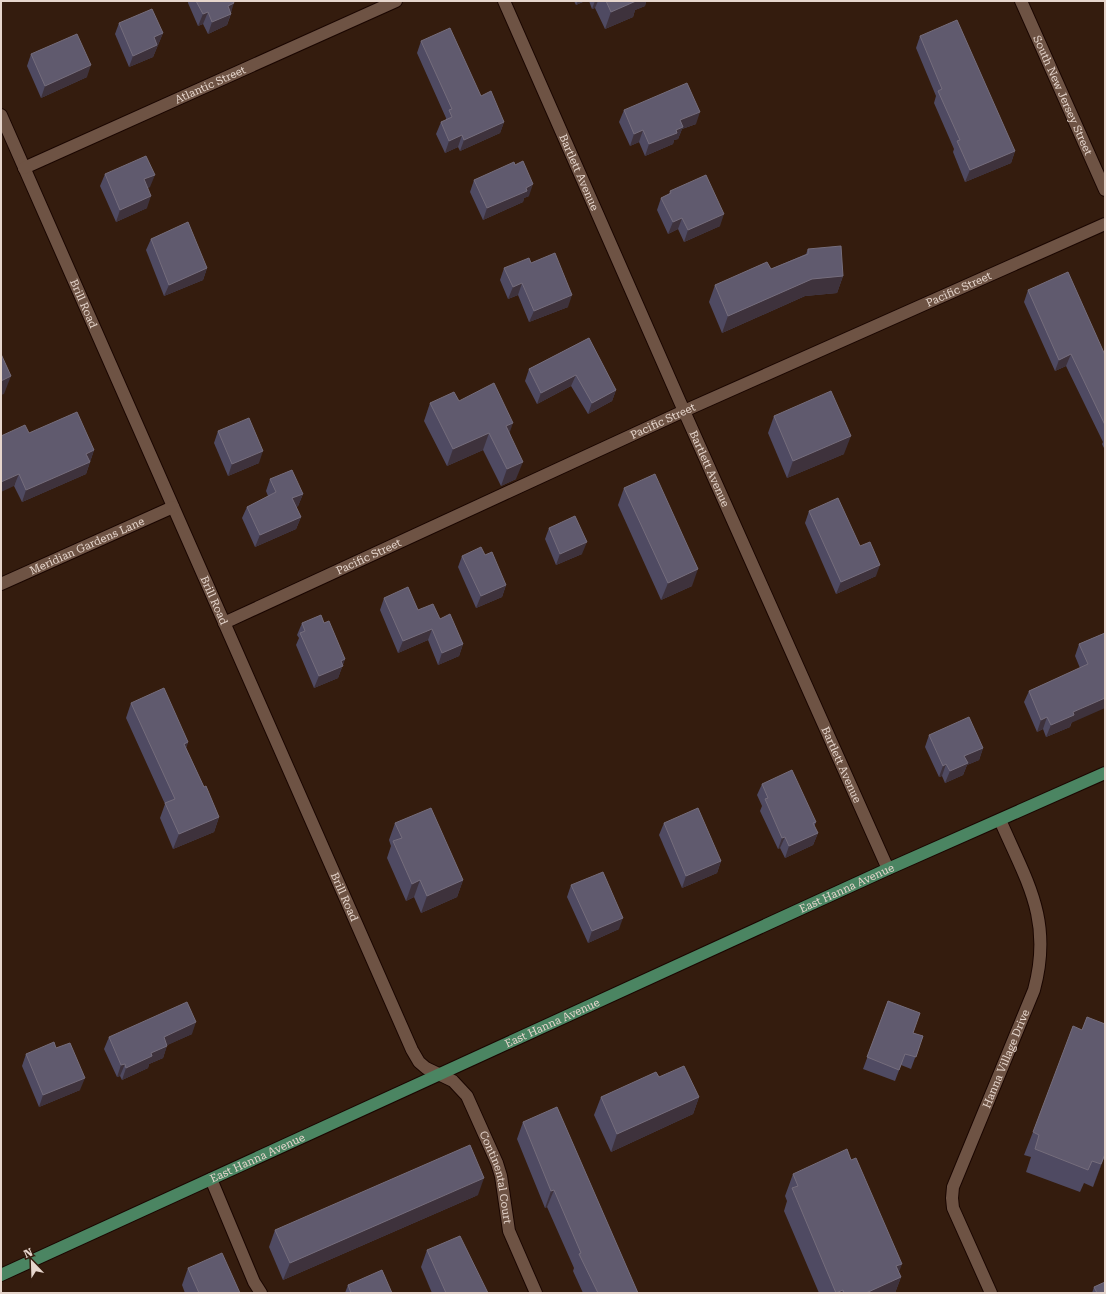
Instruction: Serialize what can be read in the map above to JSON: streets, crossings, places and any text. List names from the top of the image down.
{
  "streets": {
    "main road": ["East Hanna Avenue"],
    "street": [
      "Atlantic Street",
      "South New Jersey Street",
      "Bartlett Avenue",
      "Pacific Street",
      "Brill Road",
      "Meridian Gardens Lane",
      "Hanna Village Drive",
      "Continental Court"
    ]
  },
  "crossings": [
    ["Atlantic Street", "Brill Road"],
    ["Bartlett Avenue", "Pacific Street"],
    ["Bartlett Avenue", "East Hanna Avenue"],
    ["Pacific Street", "Brill Road"],
    ["Brill Road", "Meridian Gardens Lane"],
    ["Brill Road", "East Hanna Avenue"],
    ["Brill Road", "Continental Court"],
    ["East Hanna Avenue", "Hanna Village Drive"],
    ["East Hanna Avenue", "Continental Court"]
  ],
  "north": "top left"
}
